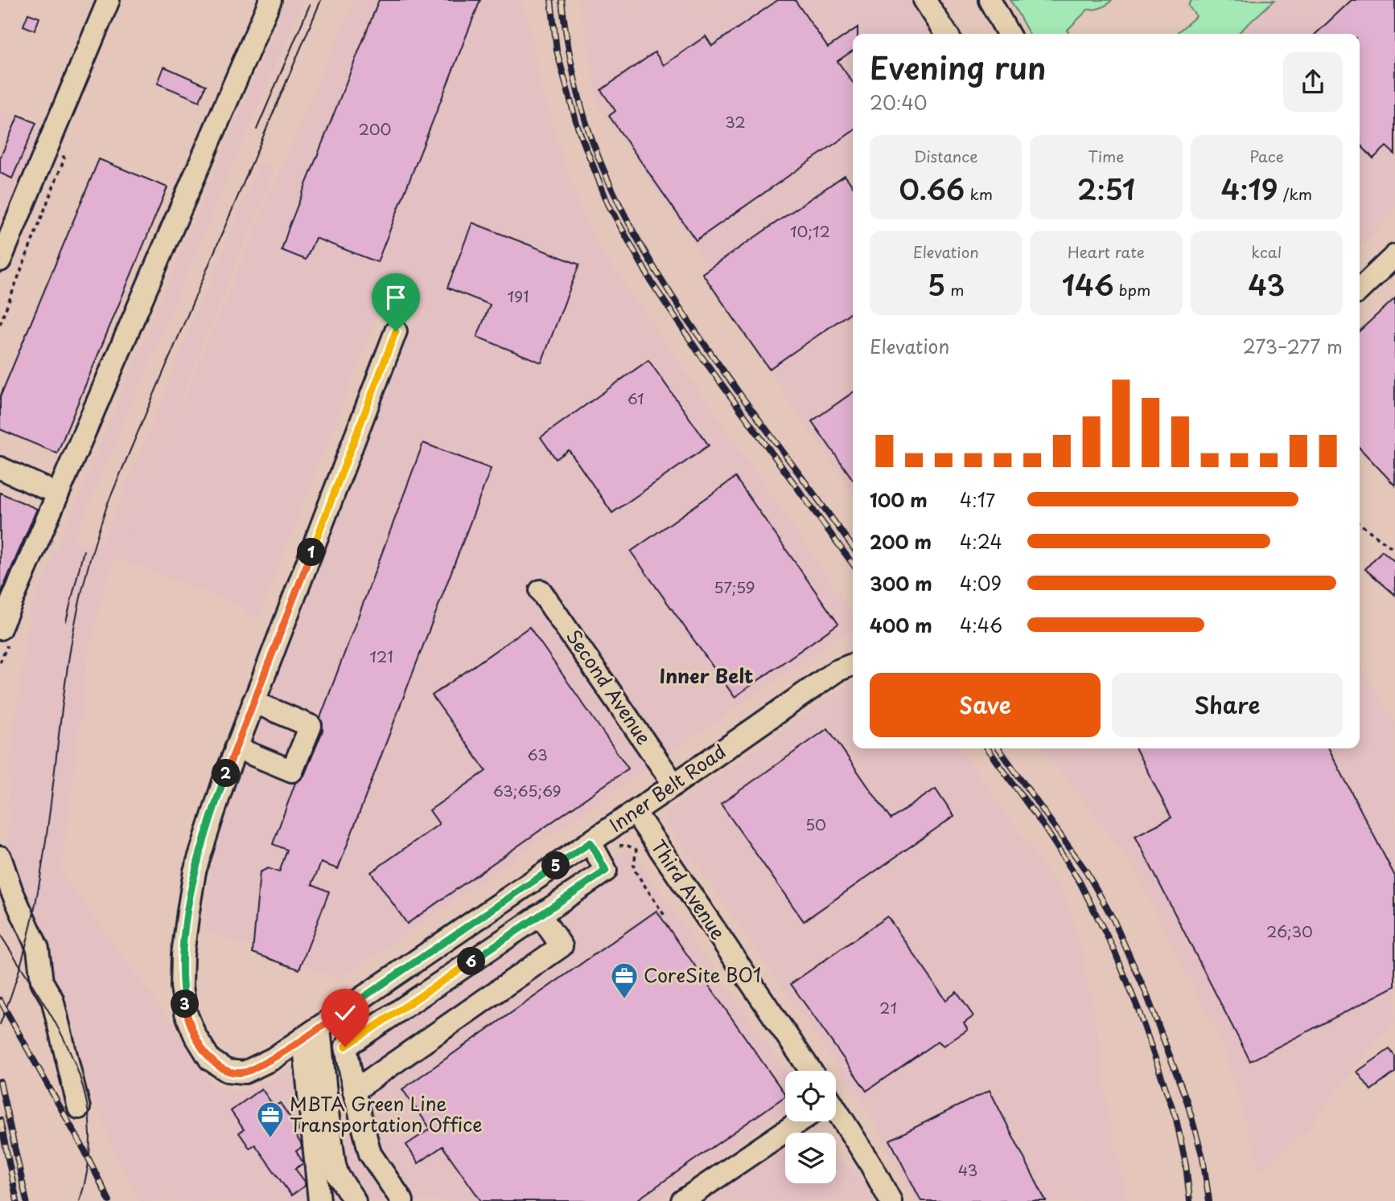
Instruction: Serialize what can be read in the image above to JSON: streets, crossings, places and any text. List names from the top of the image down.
{
  "streets": {
    "street": ["Second Avenue", "Inner Belt Road", "Third Avenue"]
  },
  "crossings": [
    ["Second Avenue", "Inner Belt Road"],
    ["Inner Belt Road", "Third Avenue"]
  ],
  "districts": ["Inner Belt"],
  "places": {
    "office": ["CoreSite BO1", "MBTA Green Line Transportation Office"]
  },
  "house_numbers": [
    "32",
    "200",
    "10;12",
    "191",
    "61",
    "57;59",
    "121",
    "63",
    "63;65;69",
    "50",
    "26;30",
    "21",
    "43"
  ],
  "page": {
    "heading": ["Evening run", "20:40"],
    "stats": [
      ["Distance", "0.66 km"],
      ["Time", "2:51"],
      ["Pace", "4:19 /km"],
      ["Elevation", "5 m"],
      ["Heart rate", "146 bpm"],
      ["kcal", "43"]
    ],
    "chart": ["Elevation", "273–277 m"],
    "list": [
      {
        "name": "100 m",
        "note": "4:17"
      },
      {
        "name": "200 m",
        "note": "4:24"
      },
      {
        "name": "300 m",
        "note": "4:09"
      },
      {
        "name": "400 m",
        "note": "4:46"
      }
    ],
    "pins": [
      "1",
      "2",
      "5",
      "6",
      "3"
    ],
    "buttons": ["Save", "Share"]
  }
}
